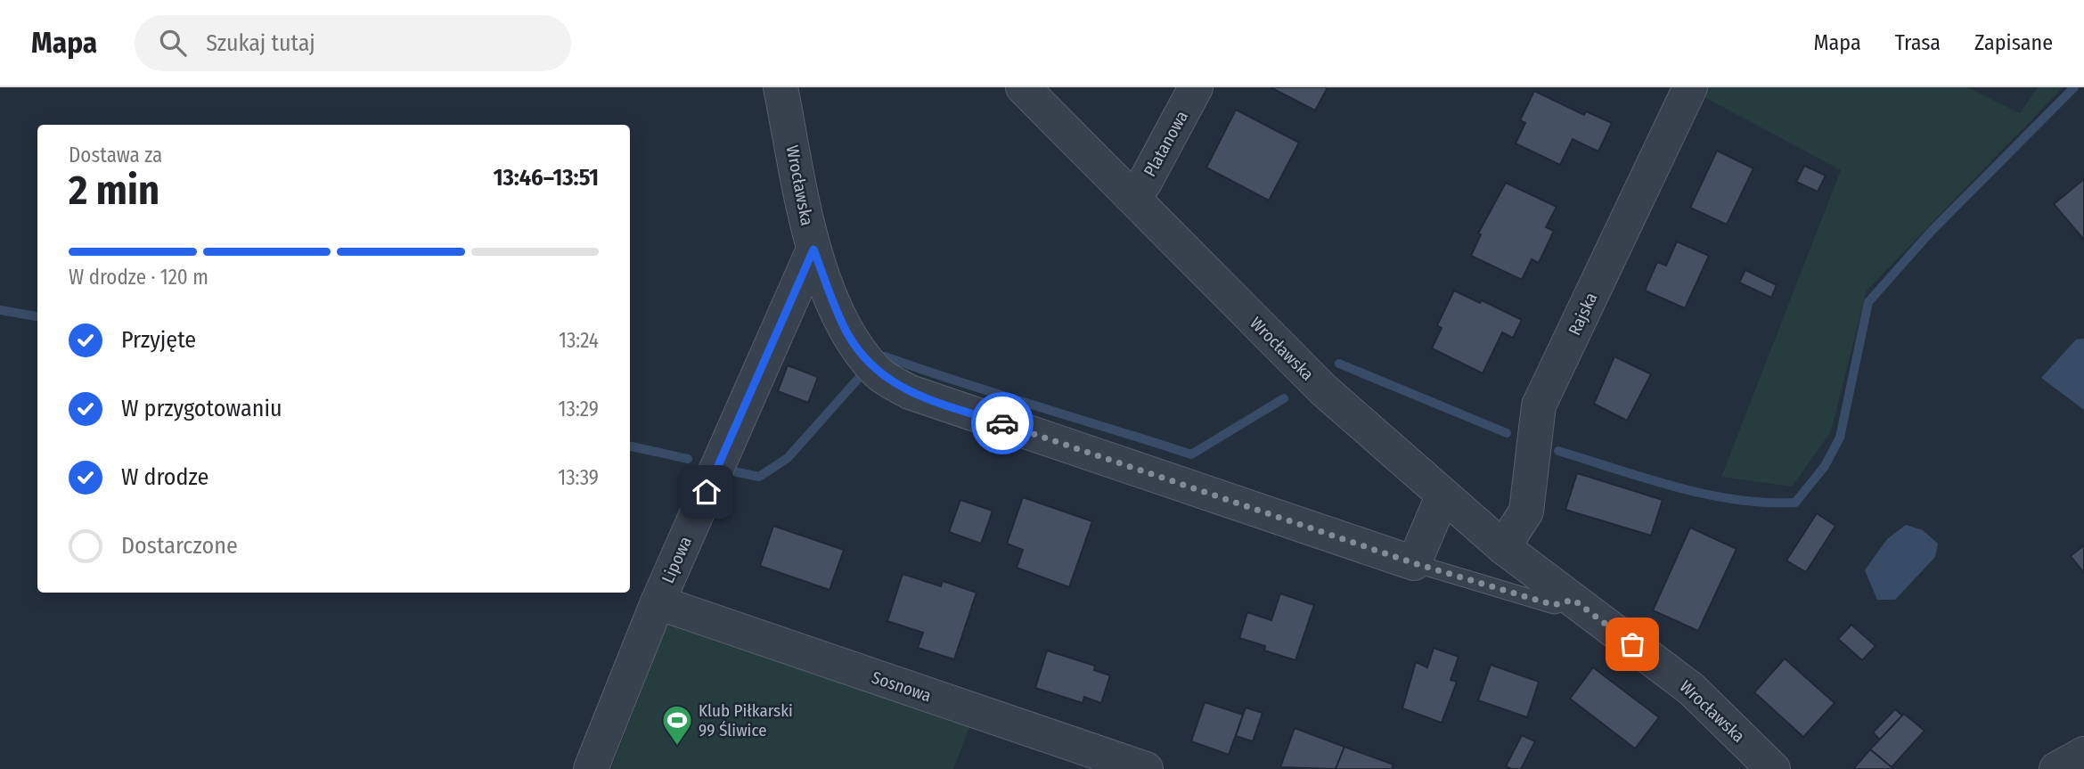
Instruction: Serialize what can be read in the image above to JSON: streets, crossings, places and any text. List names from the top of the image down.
{
  "streets": {
    "street": [
      "Platanowa",
      "Wrocławska",
      "Rajska",
      "Lipowa",
      "Sosnowa"
    ]
  },
  "crossings": [
    ["Platanowa", "Wrocławska"],
    ["Wrocławska", "Rajska"],
    ["Wrocławska", "Lipowa"],
    ["Lipowa", "Sosnowa"]
  ],
  "places": {
    "sports": ["Klub Piłkarski 99 Śliwice"]
  },
  "page": {
    "header": "Mapa",
    "search": "Szukaj tutaj",
    "nav": ["Mapa", "Trasa", "Zapisane"],
    "heading": ["2 min", "Dostawa za", "13:46–13:51"],
    "bar": "W drodze · 120 m",
    "list": [
      ["Przyjęte", "13:24"],
      ["W przygotowaniu", "13:29"],
      ["W drodze", "13:39"],
      "Dostarczone"
    ]
  }
}
